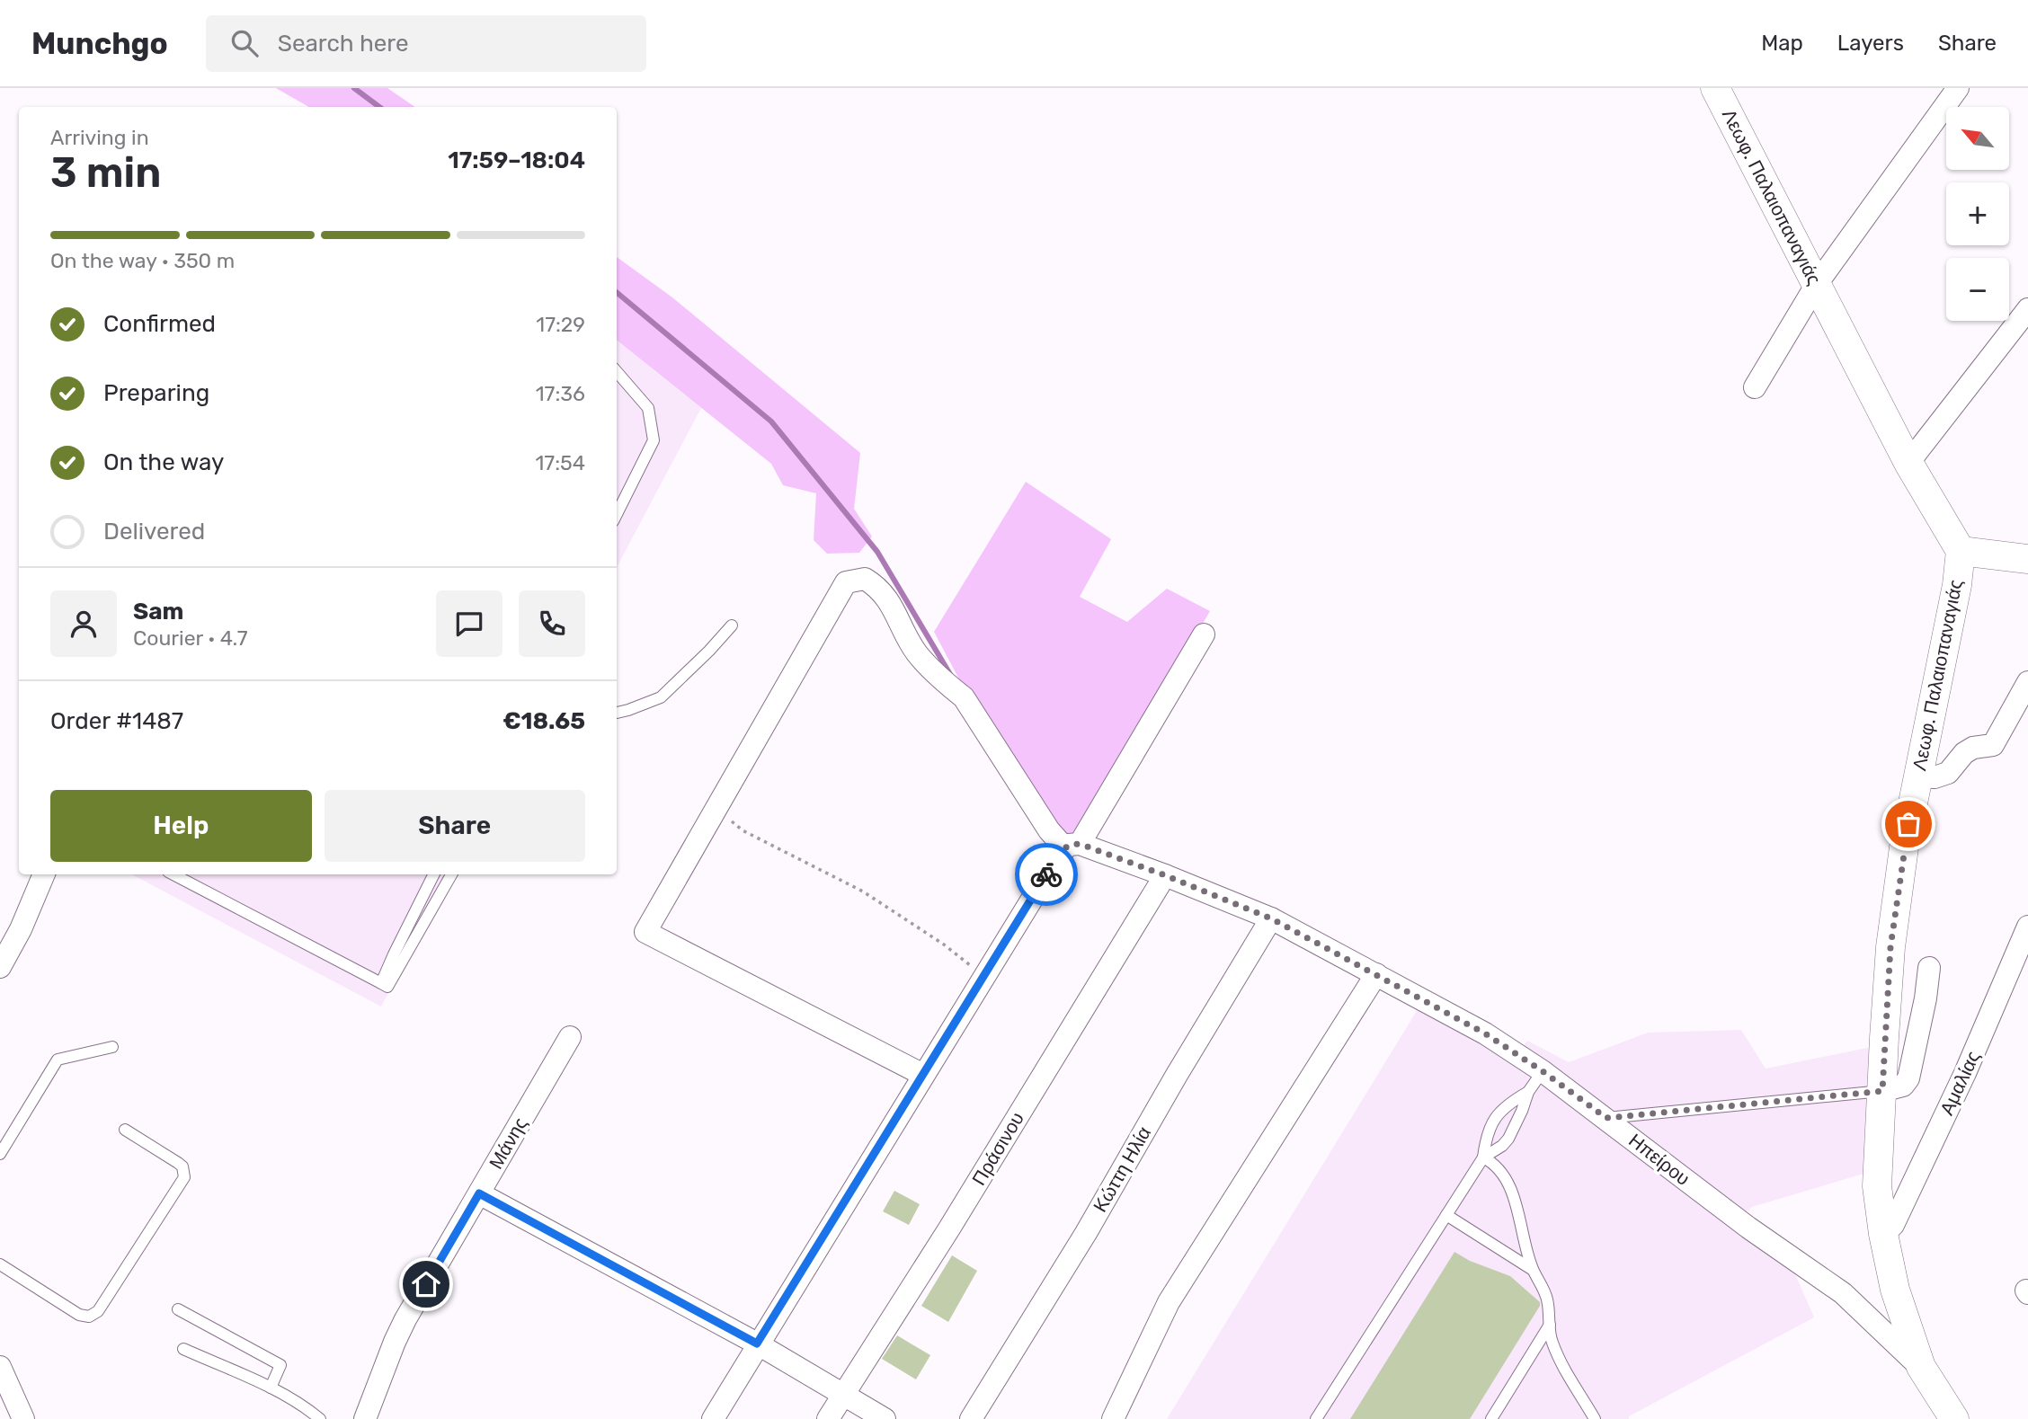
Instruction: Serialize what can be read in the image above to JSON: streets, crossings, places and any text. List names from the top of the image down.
{
  "streets": {
    "street": [
      "Λεωφ. Παλαιοπαναγιάς",
      "Αμαλίας",
      "Μάνης",
      "Πράσινου",
      "Ηπείρου",
      "Κώττη Ηλία"
    ]
  },
  "crossings": [
    ["Λεωφ. Παλαιοπαναγιάς", "Αμαλίας"],
    ["Λεωφ. Παλαιοπαναγιάς", "Ηπείρου"],
    ["Πράσινου", "Ηπείρου"],
    ["Ηπείρου", "Κώττη Ηλία"]
  ],
  "north": "top left",
  "page": {
    "header": "Munchgo",
    "search": "Search here",
    "nav": ["Map", "Layers", "Share"],
    "map_buttons": ["+", "−"],
    "heading": ["3 min", "Arriving in", "17:59–18:04"],
    "panel": [
      "Sam",
      "Courier · 4.7",
      "Order #1487",
      "€18.65"
    ],
    "bar": "On the way · 350 m",
    "list": [
      ["Confirmed", "17:29"],
      ["Preparing", "17:36"],
      ["On the way", "17:54"],
      "Delivered"
    ],
    "buttons": ["Help", "Share"]
  }
}
